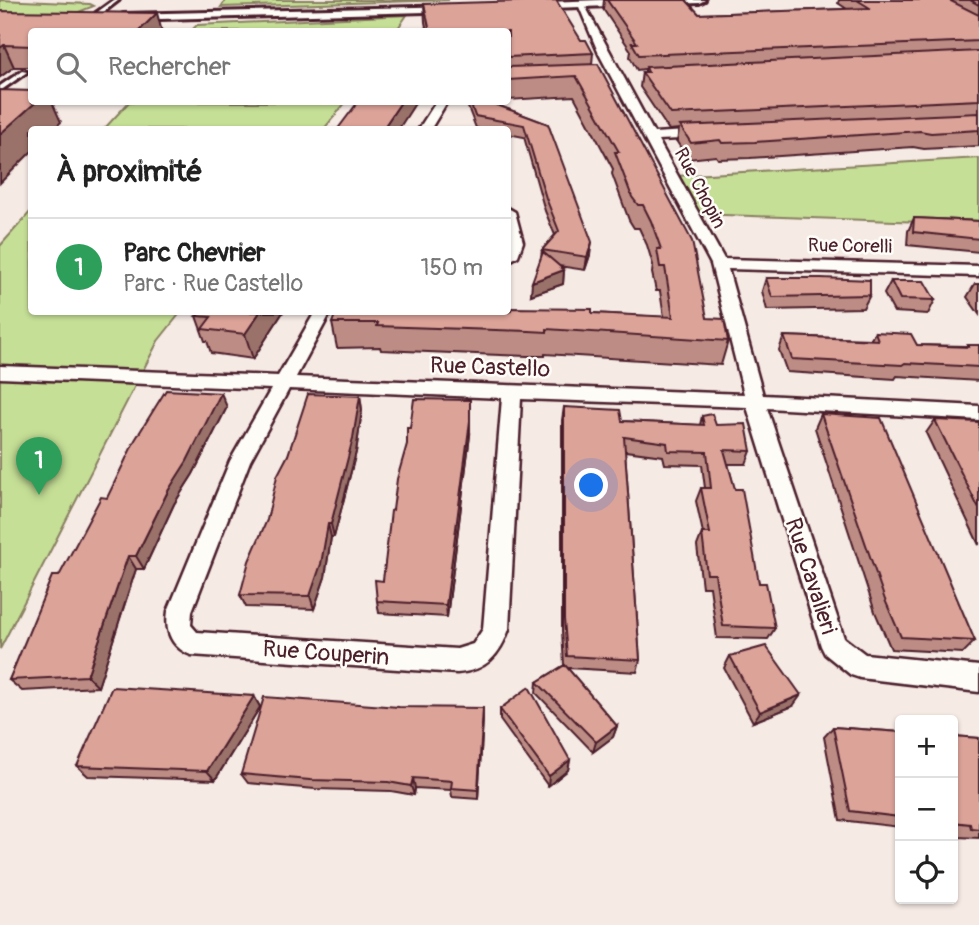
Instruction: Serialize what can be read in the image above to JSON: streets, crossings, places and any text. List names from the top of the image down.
{
  "streets": {
    "street": [
      "Rue Chopin",
      "Rue Corelli",
      "Rue Castello",
      "Rue Cavalieri",
      "Rue Couperin"
    ]
  },
  "crossings": [
    ["Rue Chopin", "Rue Corelli"],
    ["Rue Chopin", "Rue Castello"],
    ["Rue Chopin", "Rue Cavalieri"],
    ["Rue Castello", "Rue Cavalieri"],
    ["Rue Castello", "Rue Couperin"]
  ],
  "page": {
    "search": "Rechercher",
    "heading": "À proximité",
    "list": [
      {
        "mark": "1",
        "name": "Parc Chevrier",
        "note": "Parc · Rue Castello",
        "value": "150 m"
      }
    ],
    "pins": "1",
    "map_buttons": ["+", "−"]
  }
}
